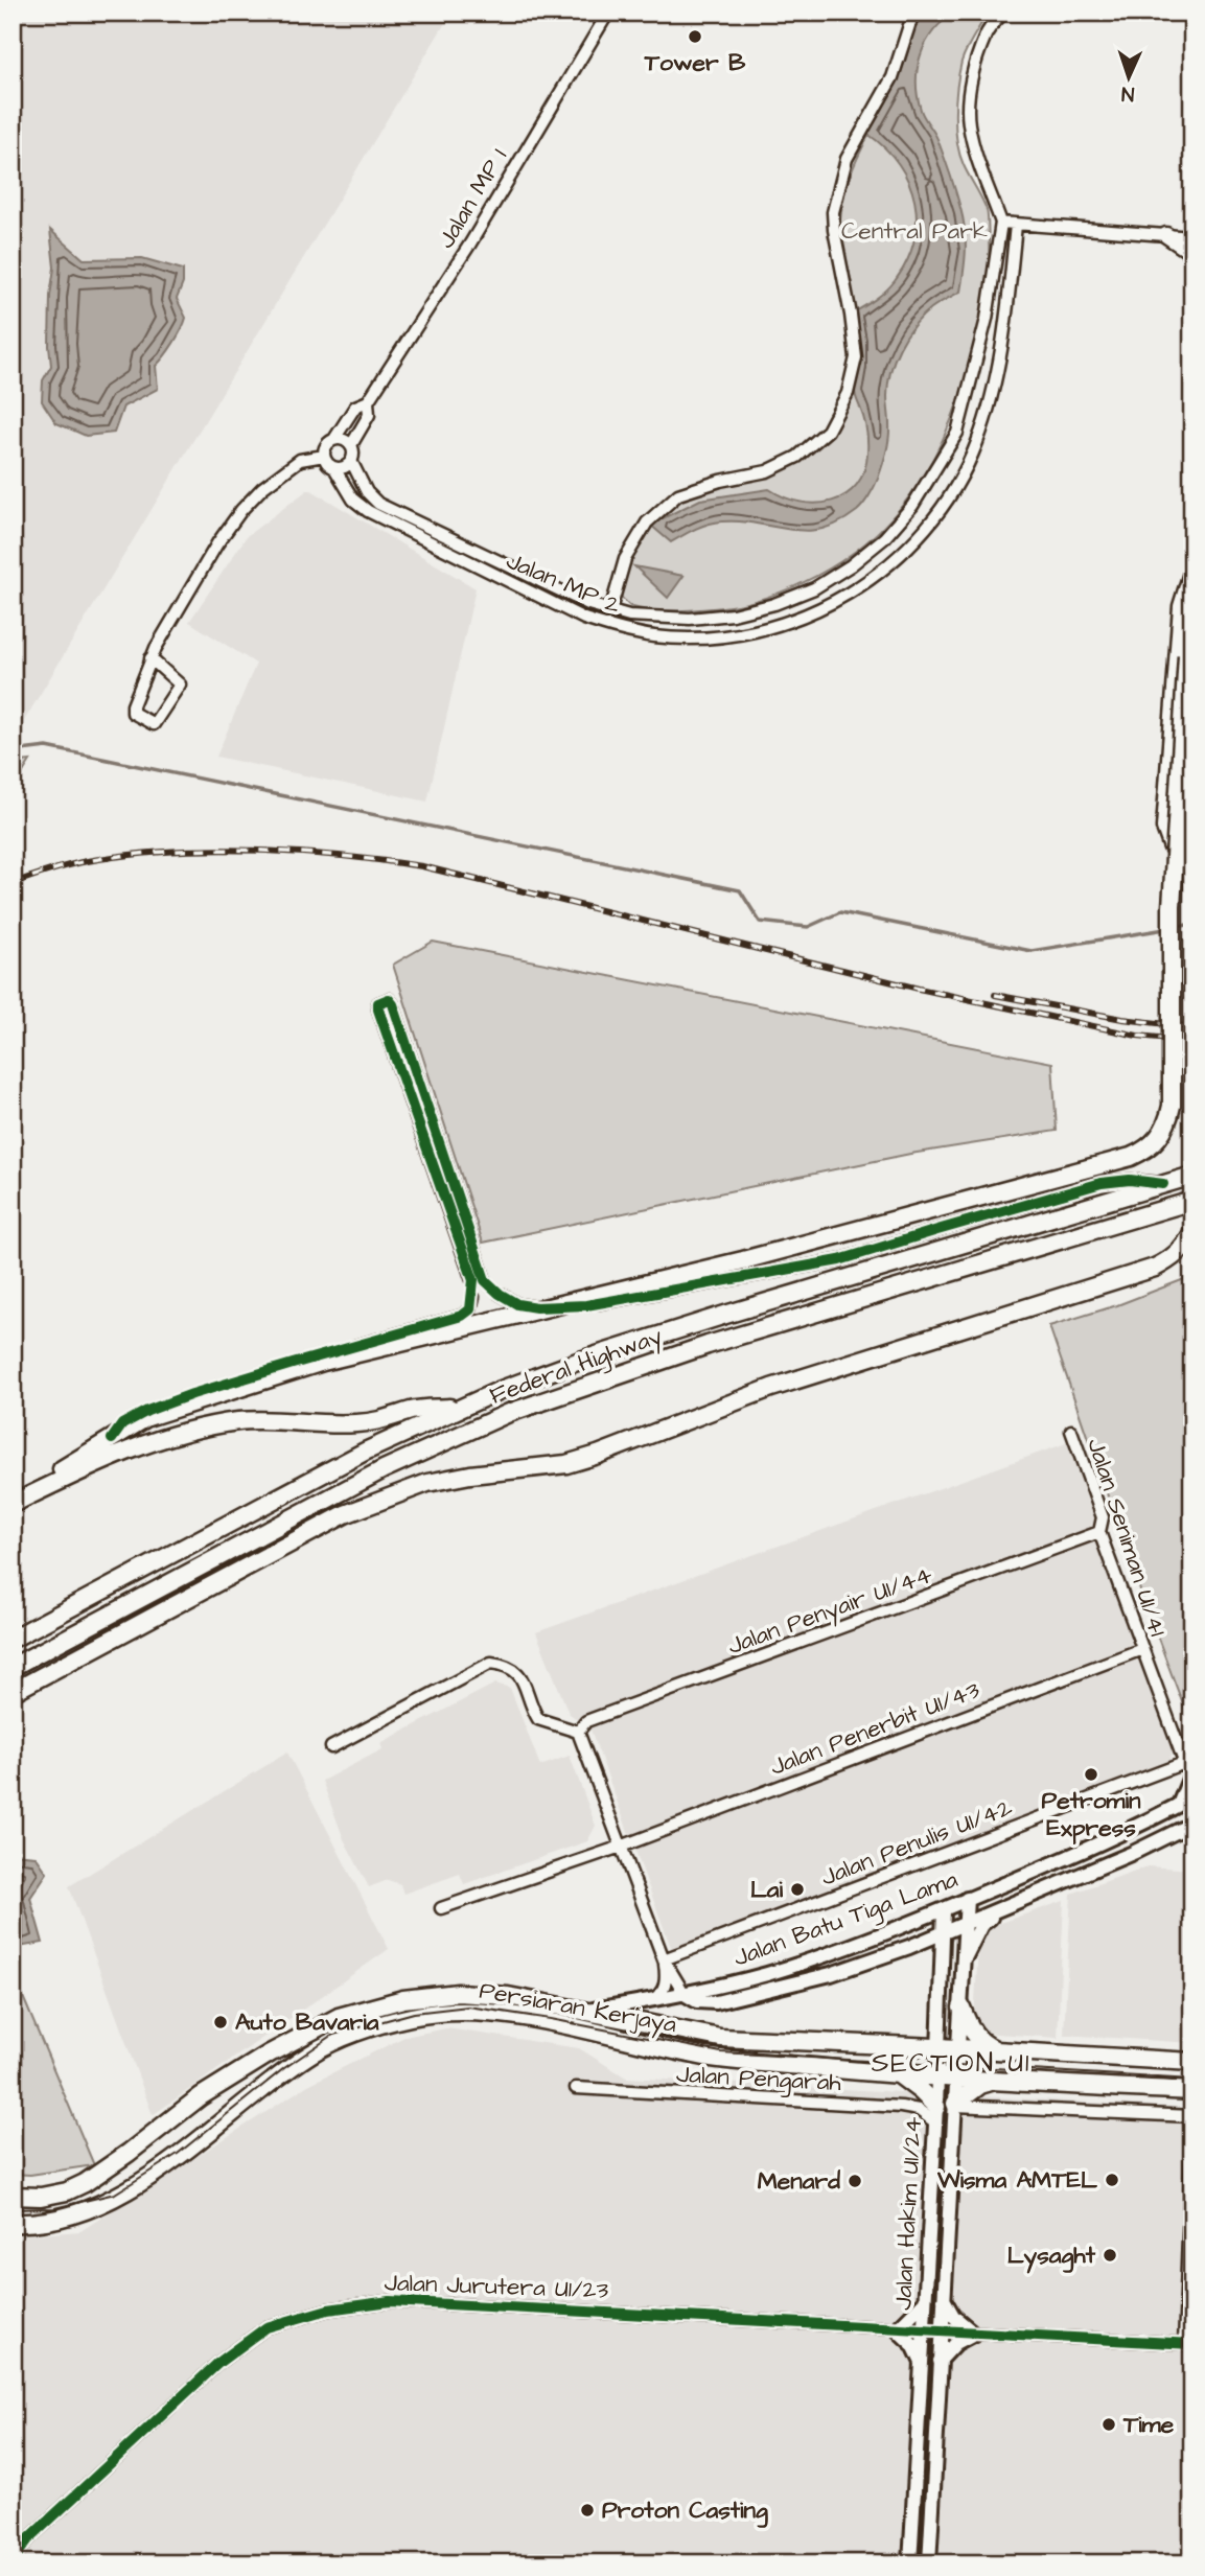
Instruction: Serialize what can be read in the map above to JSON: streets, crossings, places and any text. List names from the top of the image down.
{
  "streets": {
    "main road": ["Federal Highway", "Persiaran Kerjaya"],
    "street": [
      "Jalan MP 1",
      "Jalan MP 2",
      "Jalan Seniman U1/41",
      "Jalan Penyair U1/44",
      "Jalan Penerbit U1/43",
      "Jalan Penulis U1/42",
      "Jalan Batu Tiga Lama",
      "Jalan Pengarah",
      "Jalan Hakim U1/24",
      "Jalan Jurutera U1/23"
    ]
  },
  "crossings": [
    ["Jalan MP 1", "Jalan MP 2"],
    ["Jalan Seniman U1/41", "Jalan Penyair U1/44"],
    ["Jalan Seniman U1/41", "Jalan Penerbit U1/43"],
    ["Jalan Seniman U1/41", "Jalan Penulis U1/42"],
    ["Jalan Batu Tiga Lama", "Jalan Hakim U1/24"],
    ["Persiaran Kerjaya", "Jalan Hakim U1/24"],
    ["Jalan Pengarah", "Jalan Hakim U1/24"],
    ["Jalan Hakim U1/24", "Jalan Jurutera U1/23"]
  ],
  "districts": ["SECTION U1"],
  "parks": ["Central Park"],
  "places": [
    "Tower B",
    "Petromin Express",
    "Lai",
    "Auto Bavaria",
    "Wisma AMTEL",
    "Menard",
    "Lysaght",
    "Time",
    "Proton Casting"
  ],
  "north": "bottom"
}
